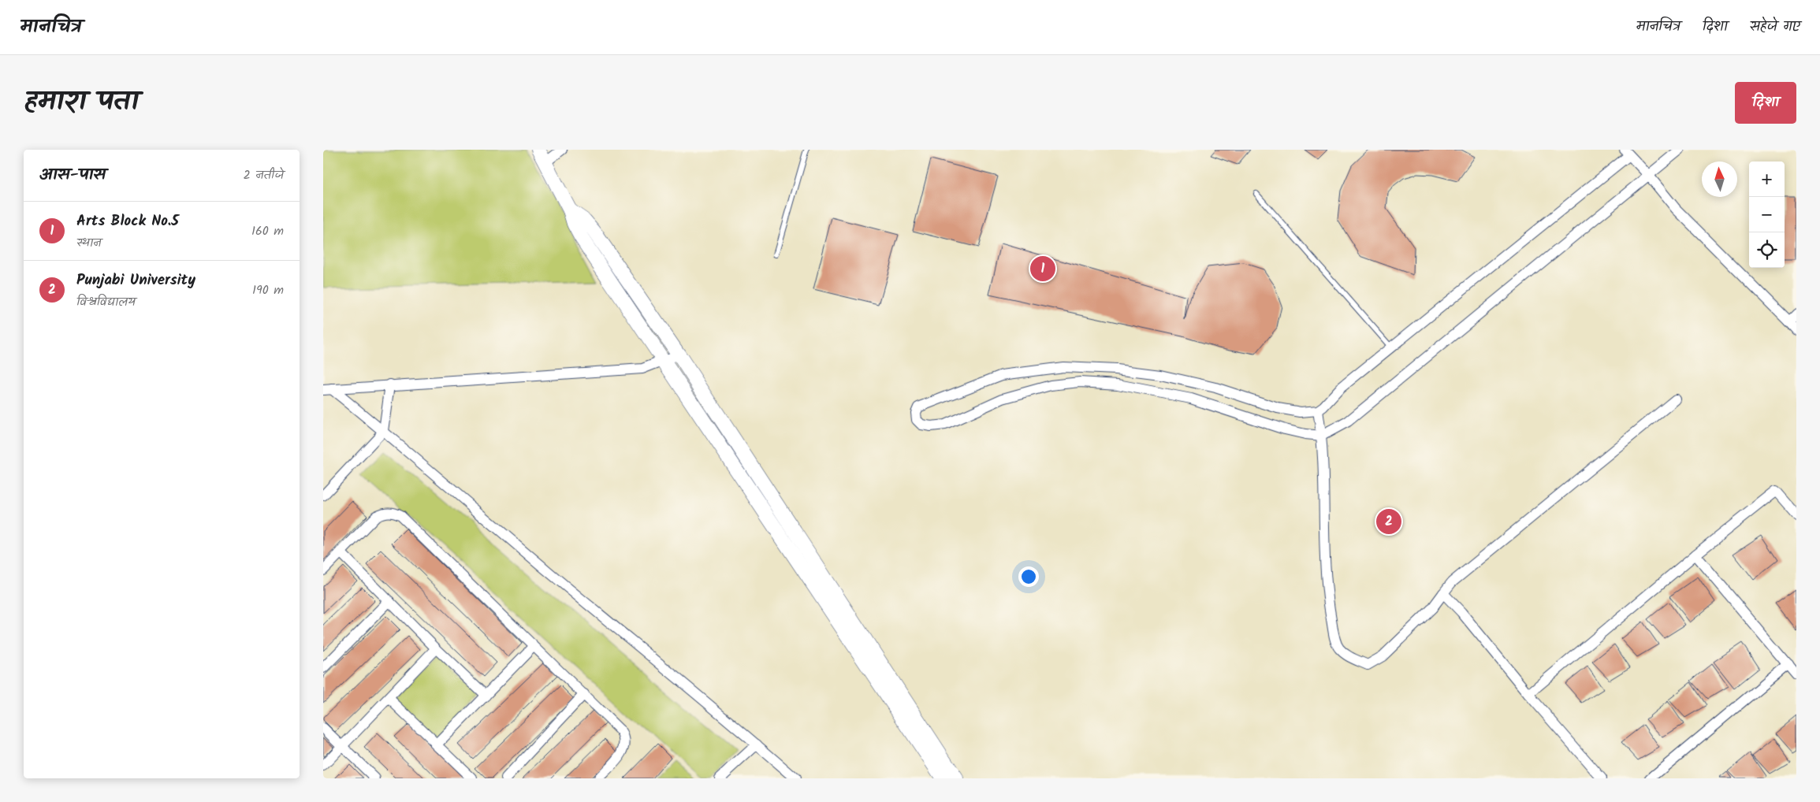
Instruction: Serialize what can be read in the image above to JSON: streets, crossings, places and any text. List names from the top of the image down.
{
  "north": "top",
  "page": {
    "header": "मानचित्र",
    "nav": ["मानचित्र", "दिशा", "सहेजे गए"],
    "title": "हमारा पता",
    "buttons": "दिशा",
    "heading": ["आस-पास", "2 नतीजे"],
    "map_buttons": ["+", "−"],
    "list": [
      {
        "mark": "1",
        "name": "Arts Block No.5",
        "note": "स्थान",
        "value": "160 m"
      },
      {
        "mark": "2",
        "name": "Punjabi University",
        "note": "विश्वविद्यालय",
        "value": "190 m"
      }
    ],
    "pins": ["1", "2"]
  }
}
